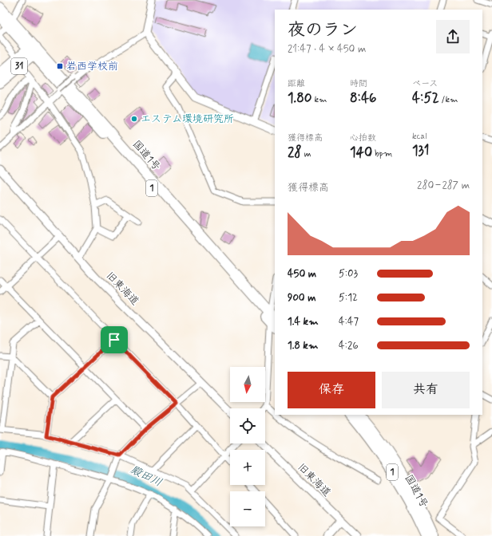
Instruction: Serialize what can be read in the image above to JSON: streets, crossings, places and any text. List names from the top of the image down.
{
  "streets": {
    "main road": ["31", "国道1号", "1"],
    "street": ["旧東海道"]
  },
  "crossings": [
    ["31", "国道1号"]
  ],
  "water": ["殿田川"],
  "places": {
    "transit": ["岩西学校前"],
    "other": ["エステム環境研究所"]
  },
  "north": "bottom",
  "page": {
    "heading": ["夜のラン", "21:47 · 4 × 450 m"],
    "stats": [
      ["距離", "1.80 km"],
      ["時間", "8:46"],
      ["ペース", "4:52 /km"],
      ["獲得標高", "28 m"],
      ["心拍数", "140 bpm"],
      ["kcal", "131"]
    ],
    "chart": ["獲得標高", "280–287 m"],
    "list": [
      {
        "name": "450 m",
        "note": "5:03"
      },
      {
        "name": "900 m",
        "note": "5:12"
      },
      {
        "name": "1.4 km",
        "note": "4:47"
      },
      {
        "name": "1.8 km",
        "note": "4:26"
      }
    ],
    "buttons": ["保存", "共有"],
    "map_buttons": ["+", "−"]
  }
}
